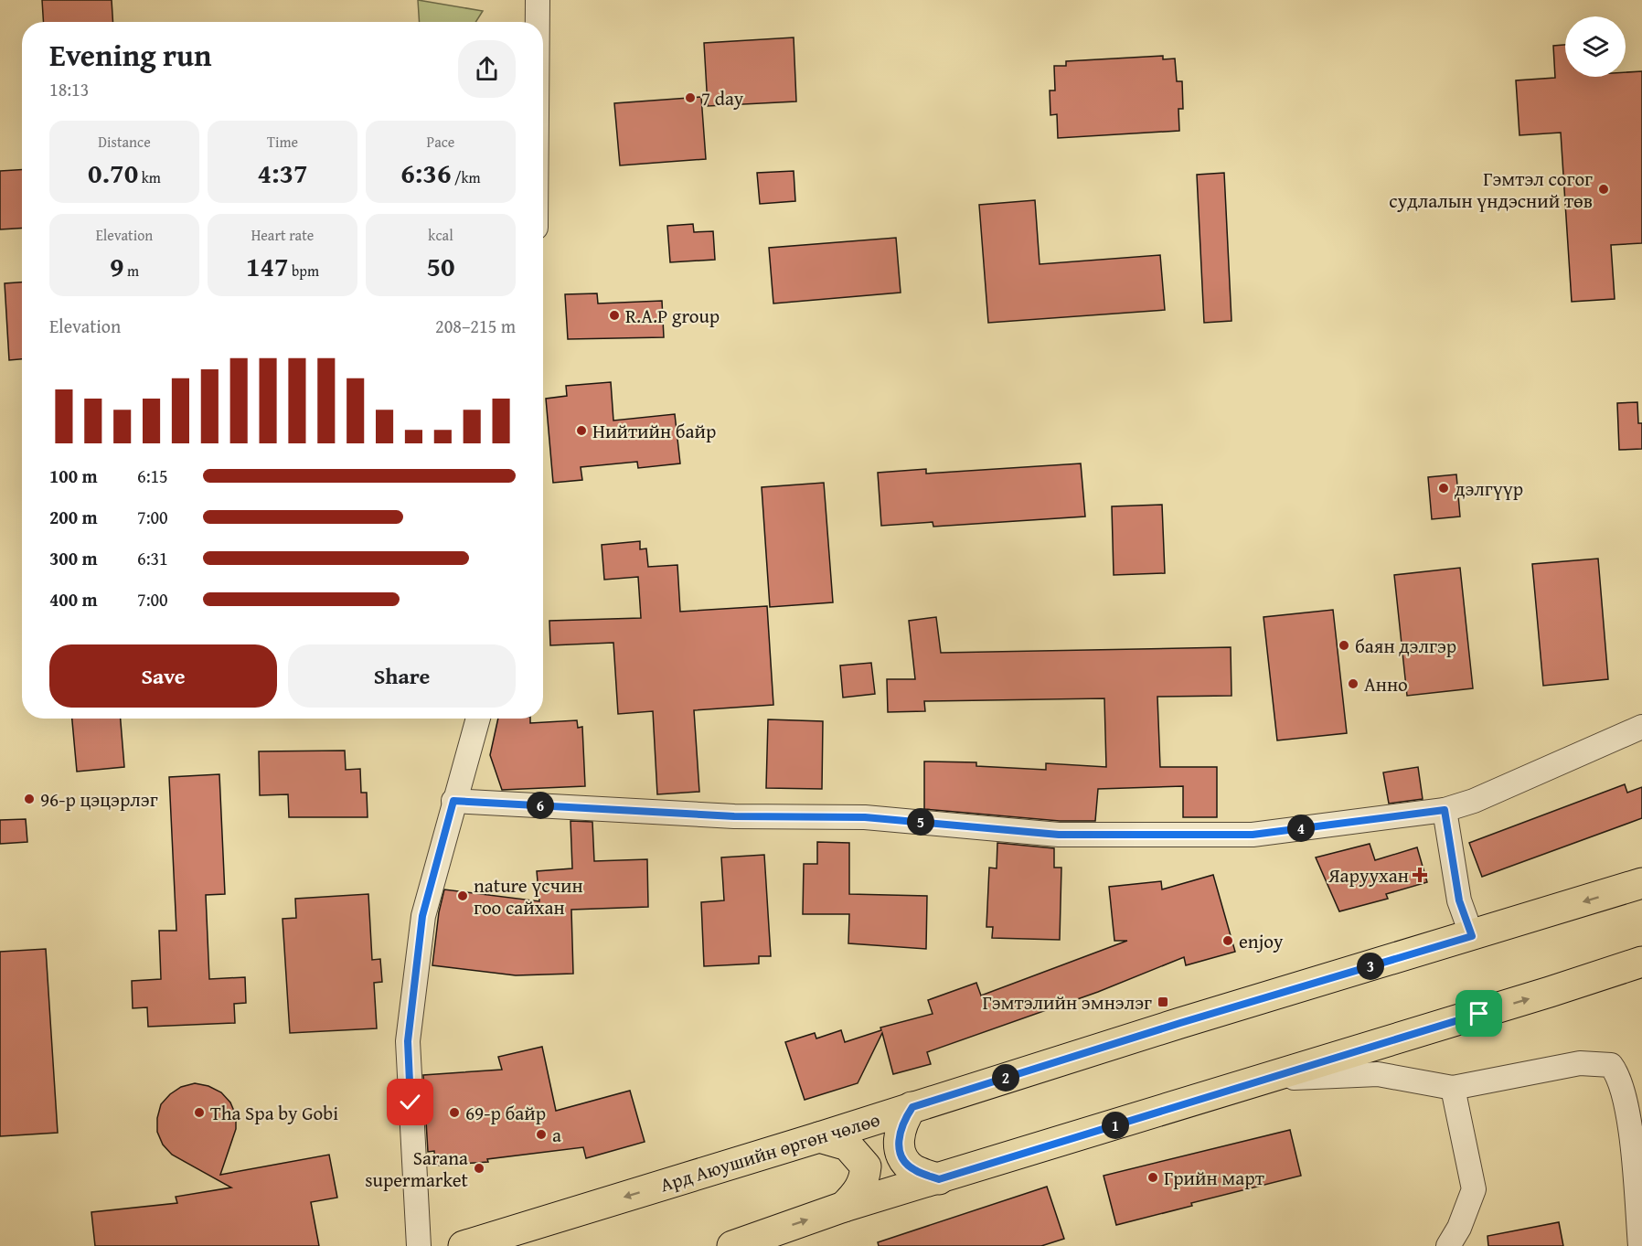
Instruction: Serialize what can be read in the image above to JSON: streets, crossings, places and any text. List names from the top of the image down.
{
  "streets": {
    "main road": ["Ард Аюушийн өргөн чөлөө"]
  },
  "places": {
    "other": [
      "7 day",
      "Гэмтэл согог судлалын үндэсний төв",
      "R.A.P group",
      "Нийтийн байр",
      "дэлгүүр",
      "баян дэлгэр",
      "Анно",
      "96-р цэцэрлэг",
      "nature үсчин гоо сайхан",
      "enjoy",
      "Tha Spa by Gobi",
      "69-р байр",
      "а",
      "Sarana supermarket",
      "Грийн март"
    ],
    "health": ["Яаруухан"],
    "transit": ["Гэмтэлийн эмнэлэг"]
  },
  "page": {
    "heading": ["Evening run", "18:13"],
    "stats": [
      ["Distance", "0.70 km"],
      ["Time", "4:37"],
      ["Pace", "6:36 /km"],
      ["Elevation", "9 m"],
      ["Heart rate", "147 bpm"],
      ["kcal", "50"]
    ],
    "chart": ["Elevation", "208–215 m"],
    "list": [
      {
        "name": "100 m",
        "note": "6:15"
      },
      {
        "name": "200 m",
        "note": "7:00"
      },
      {
        "name": "300 m",
        "note": "6:31"
      },
      {
        "name": "400 m",
        "note": "7:00"
      }
    ],
    "buttons": ["Save", "Share"],
    "pins": [
      "6",
      "5",
      "4",
      "3",
      "2",
      "1"
    ]
  }
}
